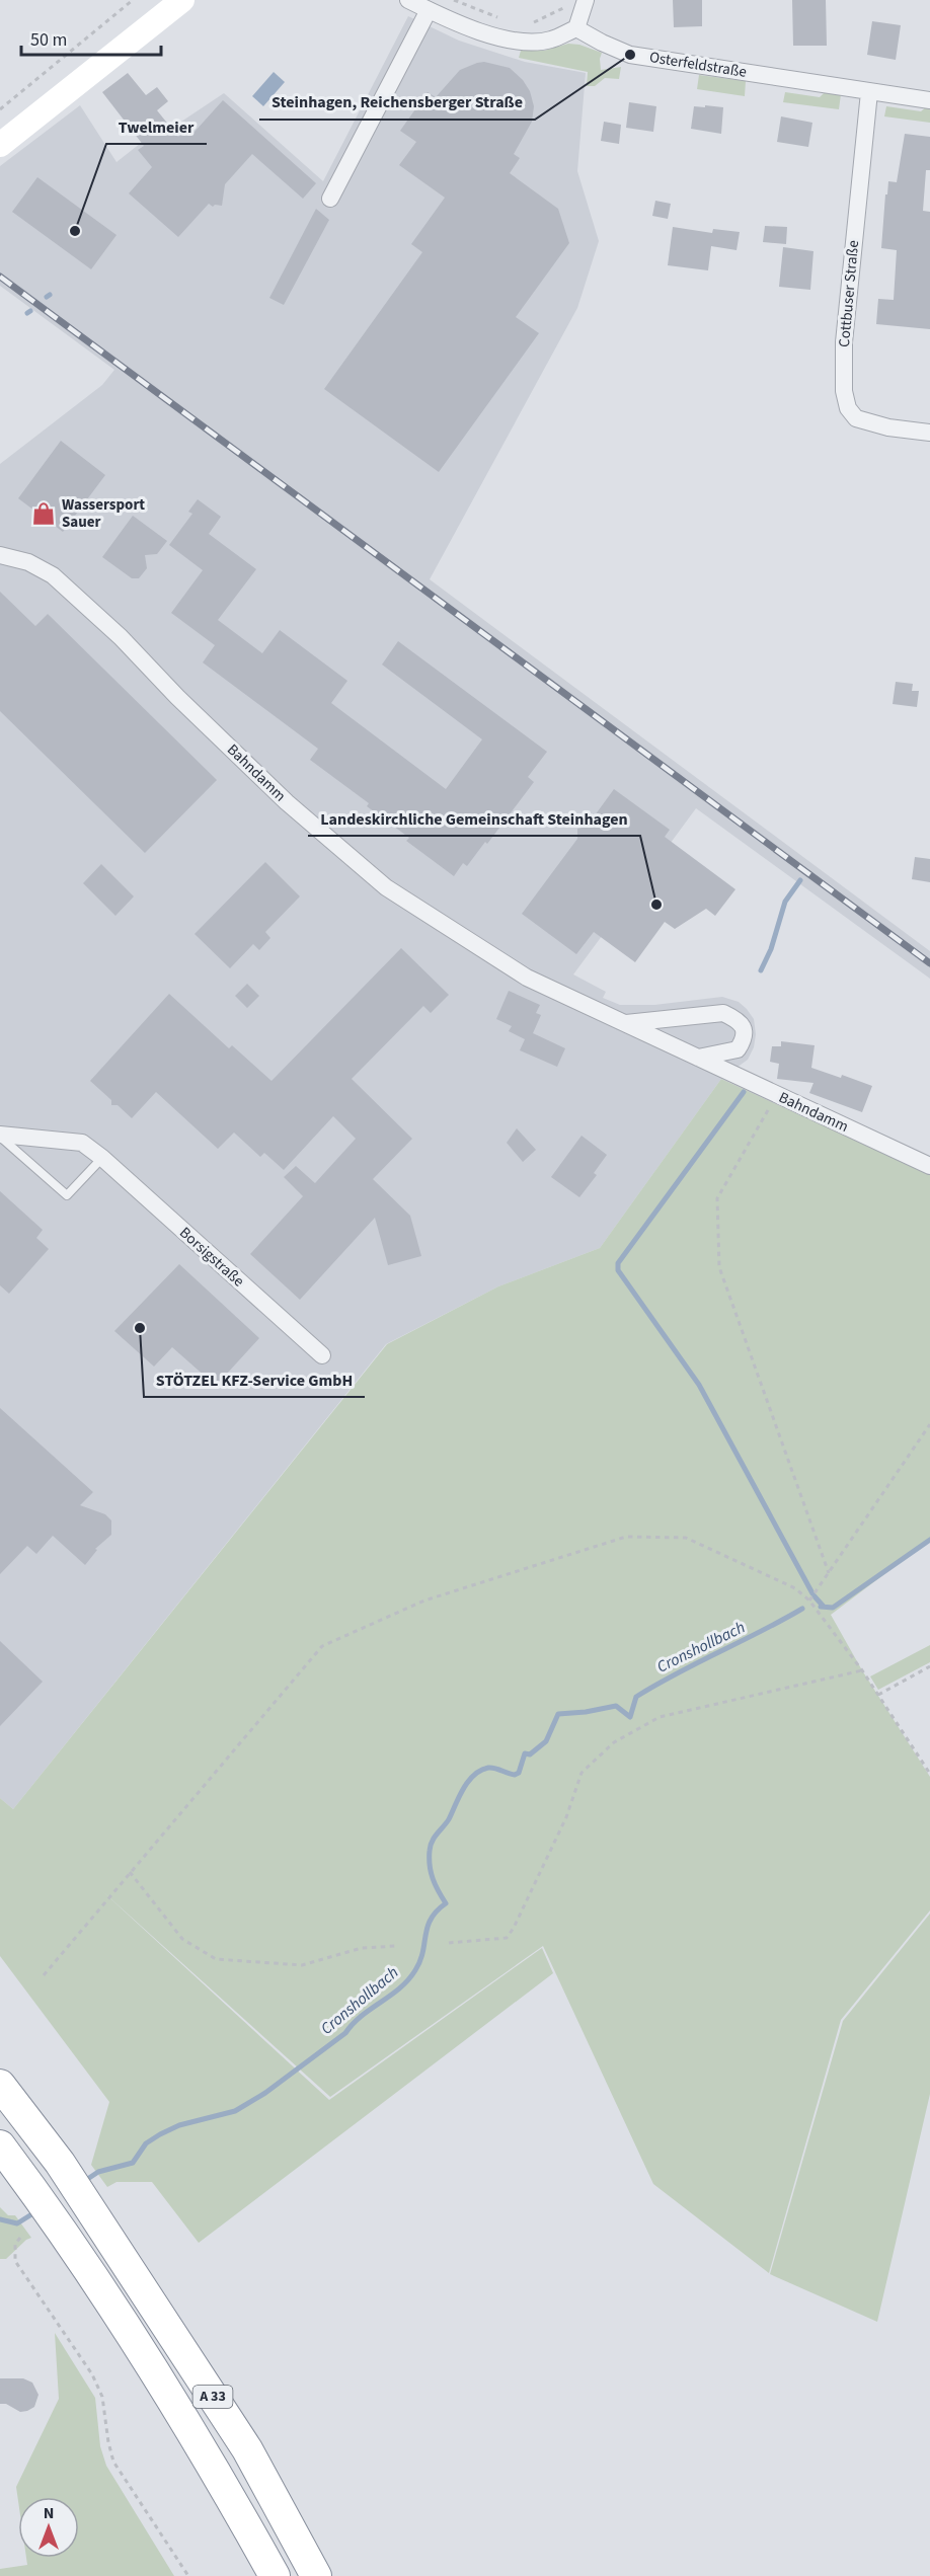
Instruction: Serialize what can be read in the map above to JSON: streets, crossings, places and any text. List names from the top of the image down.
{
  "streets": {
    "highway": ["A 33"],
    "street": [
      "Osterfeldstraße",
      "Cottbuser Straße",
      "Bahndamm",
      "Borsigstraße"
    ]
  },
  "crossings": [
    ["Osterfeldstraße", "Cottbuser Straße"]
  ],
  "water": ["Cronshollbach"],
  "places": {
    "other": [
      "Steinhagen, Reichensberger Straße",
      "Twelmeier",
      "Landeskirchliche Gemeinschaft Steinhagen",
      "STÖTZEL KFZ-Service GmbH"
    ],
    "shop": ["Wassersport Sauer"]
  },
  "scale_bar": "50 m",
  "north": "top"
}
